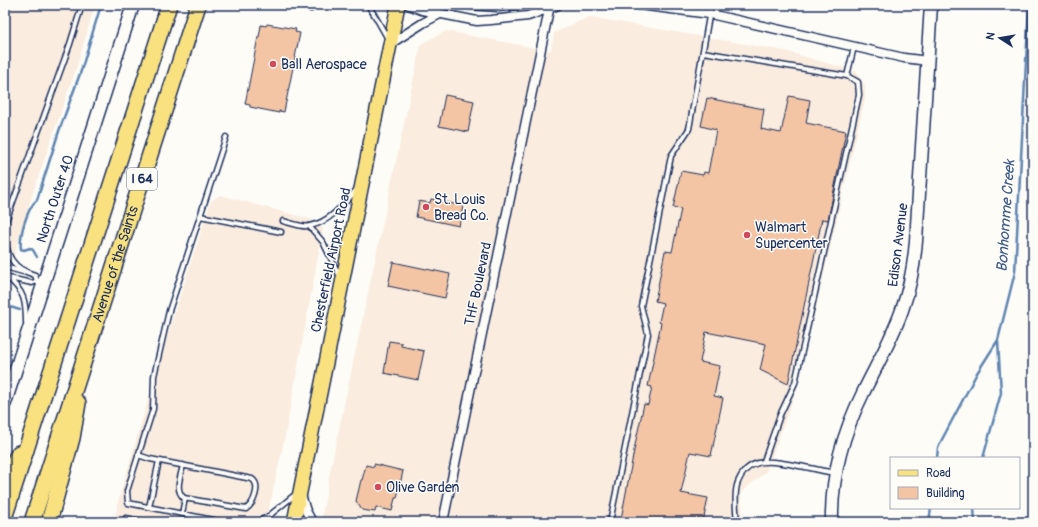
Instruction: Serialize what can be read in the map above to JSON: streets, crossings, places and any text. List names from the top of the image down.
{
  "streets": {
    "highway": ["I 64", "Avenue of the Saints"],
    "main road": ["Chesterfield Airport Road"],
    "street": ["North Outer 40", "Edison Avenue", "THF Boulevard"]
  },
  "water": ["Bonhomme Creek"],
  "places": [
    "Ball Aerospace",
    "St. Louis Bread Co.",
    "Walmart Supercenter",
    "Olive Garden"
  ],
  "legend": ["Road", "Building"],
  "north": "left"
}
